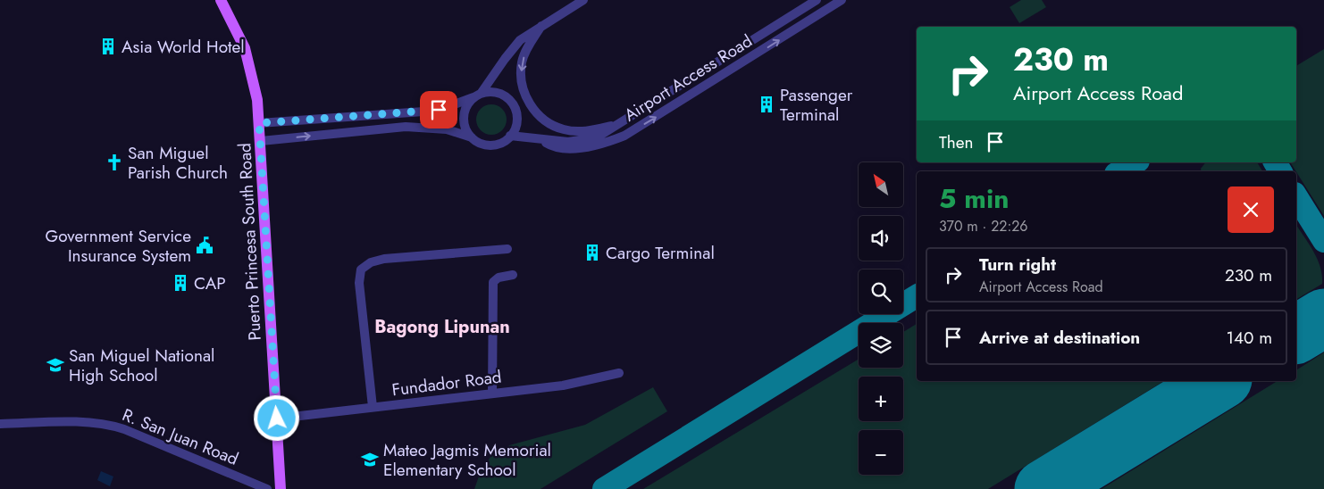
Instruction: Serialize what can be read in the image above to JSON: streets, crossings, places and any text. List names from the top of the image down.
{
  "streets": {
    "main road": ["Puerto Princesa South Road"],
    "street": ["Airport Access Road", "Fundador Road", "R. San Juan Road"]
  },
  "crossings": [
    ["Puerto Princesa South Road", "Fundador Road"]
  ],
  "districts": ["Bagong Lipunan"],
  "places": {
    "building": [
      "Asia World Hotel",
      "Passenger Terminal",
      "Cargo Terminal",
      "CAP"
    ],
    "church": ["San Miguel Parish Church"],
    "public building": ["Government Service Insurance System"],
    "school or university": ["San Miguel National High School", "Mateo Jagmis Memorial Elementary School"]
  },
  "north": "top left",
  "page": {
    "turn": ["230 m", "Airport Access Road"],
    "then": "Then",
    "map_buttons": ["+", "−"],
    "heading": ["5 min", "370 m · 22:26"],
    "list": [
      {
        "name": "Turn right",
        "note": "Airport Access Road",
        "value": "230 m"
      },
      {
        "name": "Arrive at destination",
        "value": "140 m"
      }
    ]
  }
}
